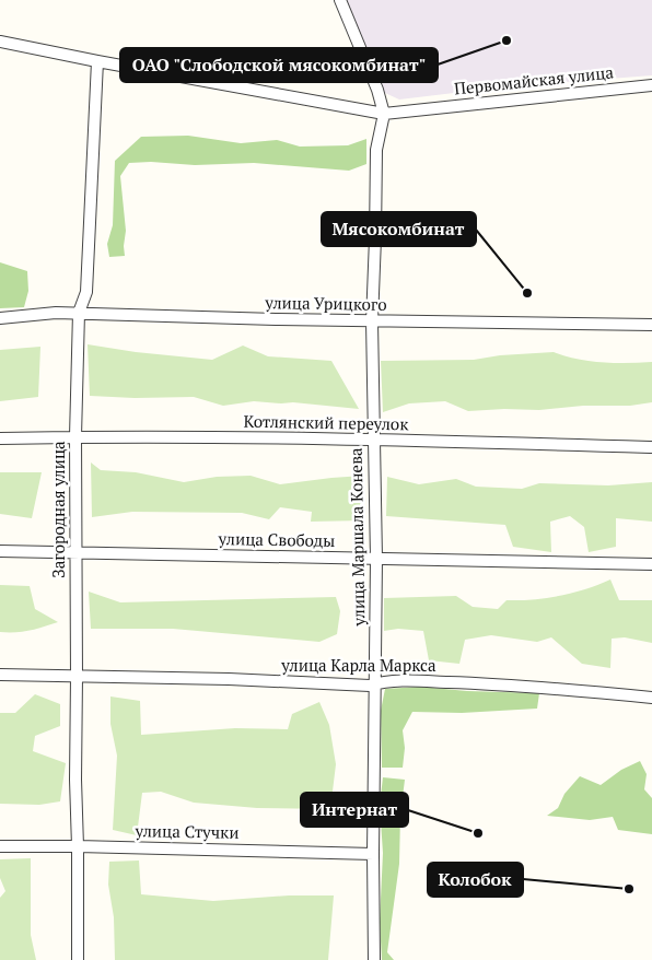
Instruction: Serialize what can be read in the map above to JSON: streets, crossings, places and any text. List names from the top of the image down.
{
  "streets": {
    "street": [
      "Первомайская улица",
      "улица Урицкого",
      "Котлянский переулок",
      "Загородная улица",
      "улица Маршала Конева",
      "улица Свободы",
      "улица Карла Маркса",
      "улица Стучки"
    ]
  },
  "crossings": [
    ["Первомайская улица", "Загородная улица"],
    ["Первомайская улица", "улица Маршала Конева"],
    ["улица Урицкого", "Загородная улица"],
    ["улица Урицкого", "улица Маршала Конева"],
    ["Котлянский переулок", "Загородная улица"],
    ["Котлянский переулок", "улица Маршала Конева"],
    ["Загородная улица", "улица Свободы"],
    ["Загородная улица", "улица Карла Маркса"],
    ["Загородная улица", "улица Стучки"],
    ["улица Маршала Конева", "улица Свободы"],
    ["улица Маршала Конева", "улица Карла Маркса"],
    ["улица Маршала Конева", "улица Стучки"]
  ],
  "places": [
    "ОАО \"Слободской мясокомбинат\"",
    "Мясокомбинат",
    "Интернат",
    "Колобок"
  ]
}
